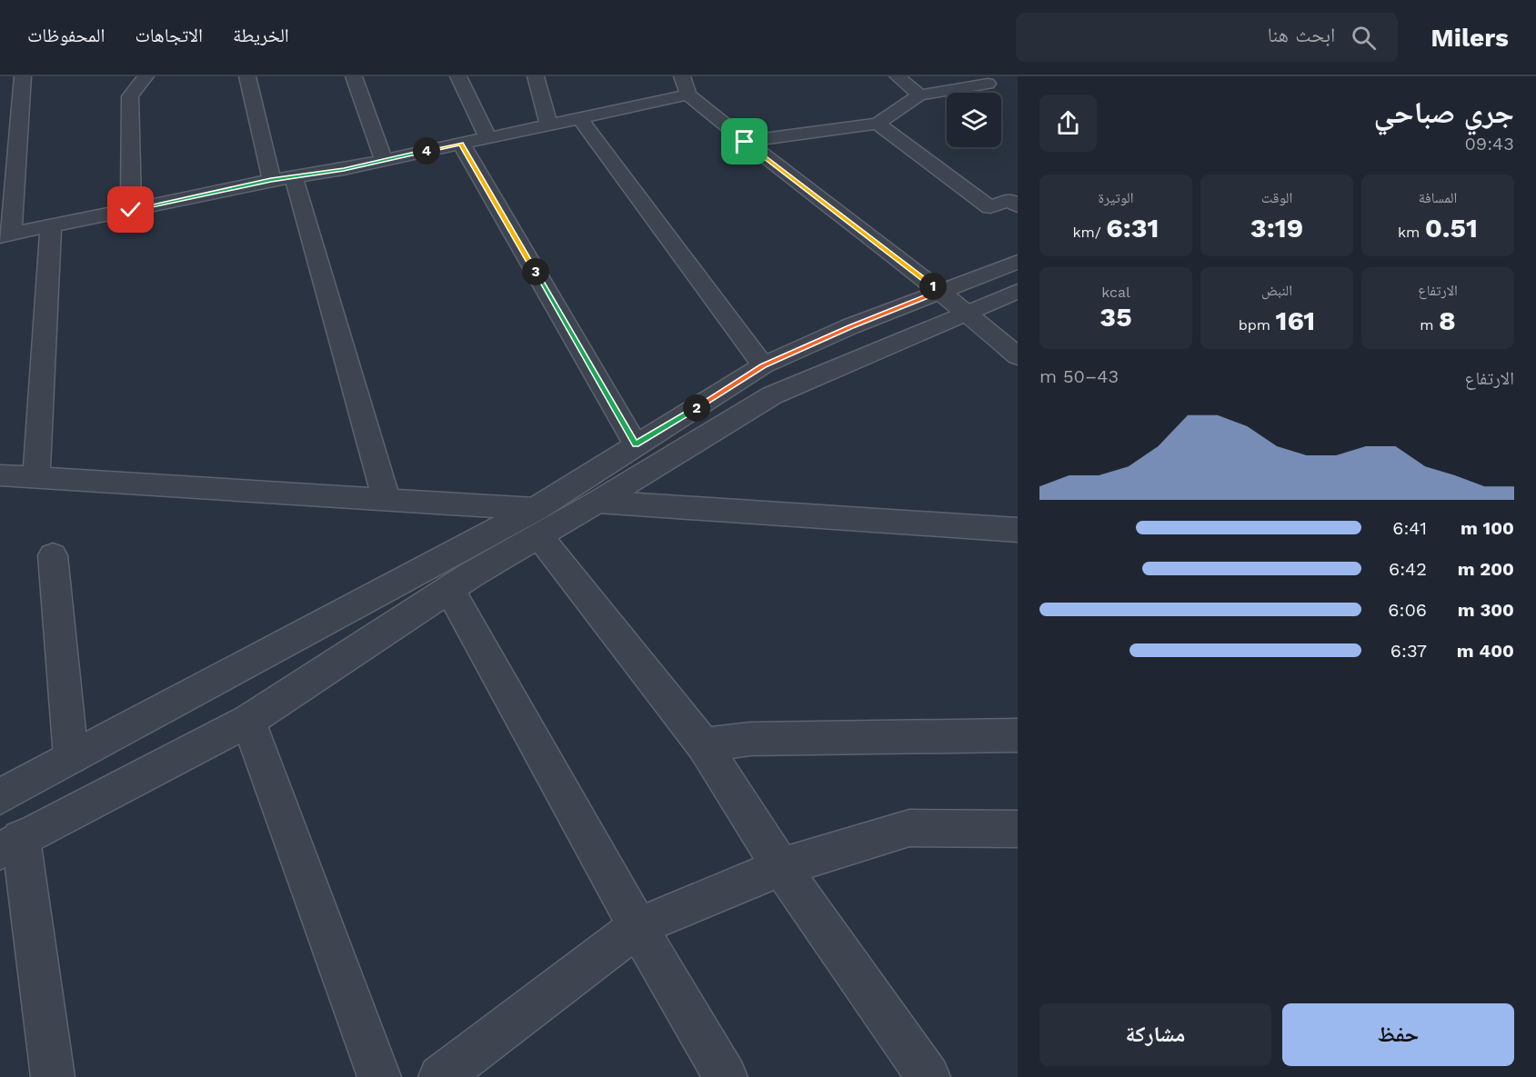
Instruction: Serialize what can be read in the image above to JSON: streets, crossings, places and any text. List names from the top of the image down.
{
  "page": {
    "header": "Milers",
    "search": "ابحث هنا",
    "nav": ["الخريطة", "الاتجاهات", "المحفوظات"],
    "heading": ["جري صباحي", "09:43"],
    "pins": [
      "4",
      "3",
      "1",
      "2"
    ],
    "stats": [
      ["المسافة", "0.51 km"],
      ["الوقت", "3:19"],
      ["الوتيرة", "6:31 /km"],
      ["الارتفاع", "8 m"],
      ["النبض", "161 bpm"],
      ["kcal", "35"]
    ],
    "chart": ["الارتفاع", "43–50 m"],
    "list": [
      {
        "name": "100 m",
        "note": "6:41"
      },
      {
        "name": "200 m",
        "note": "6:42"
      },
      {
        "name": "300 m",
        "note": "6:06"
      },
      {
        "name": "400 m",
        "note": "6:37"
      }
    ],
    "buttons": ["حفظ", "مشاركة"]
  }
}
